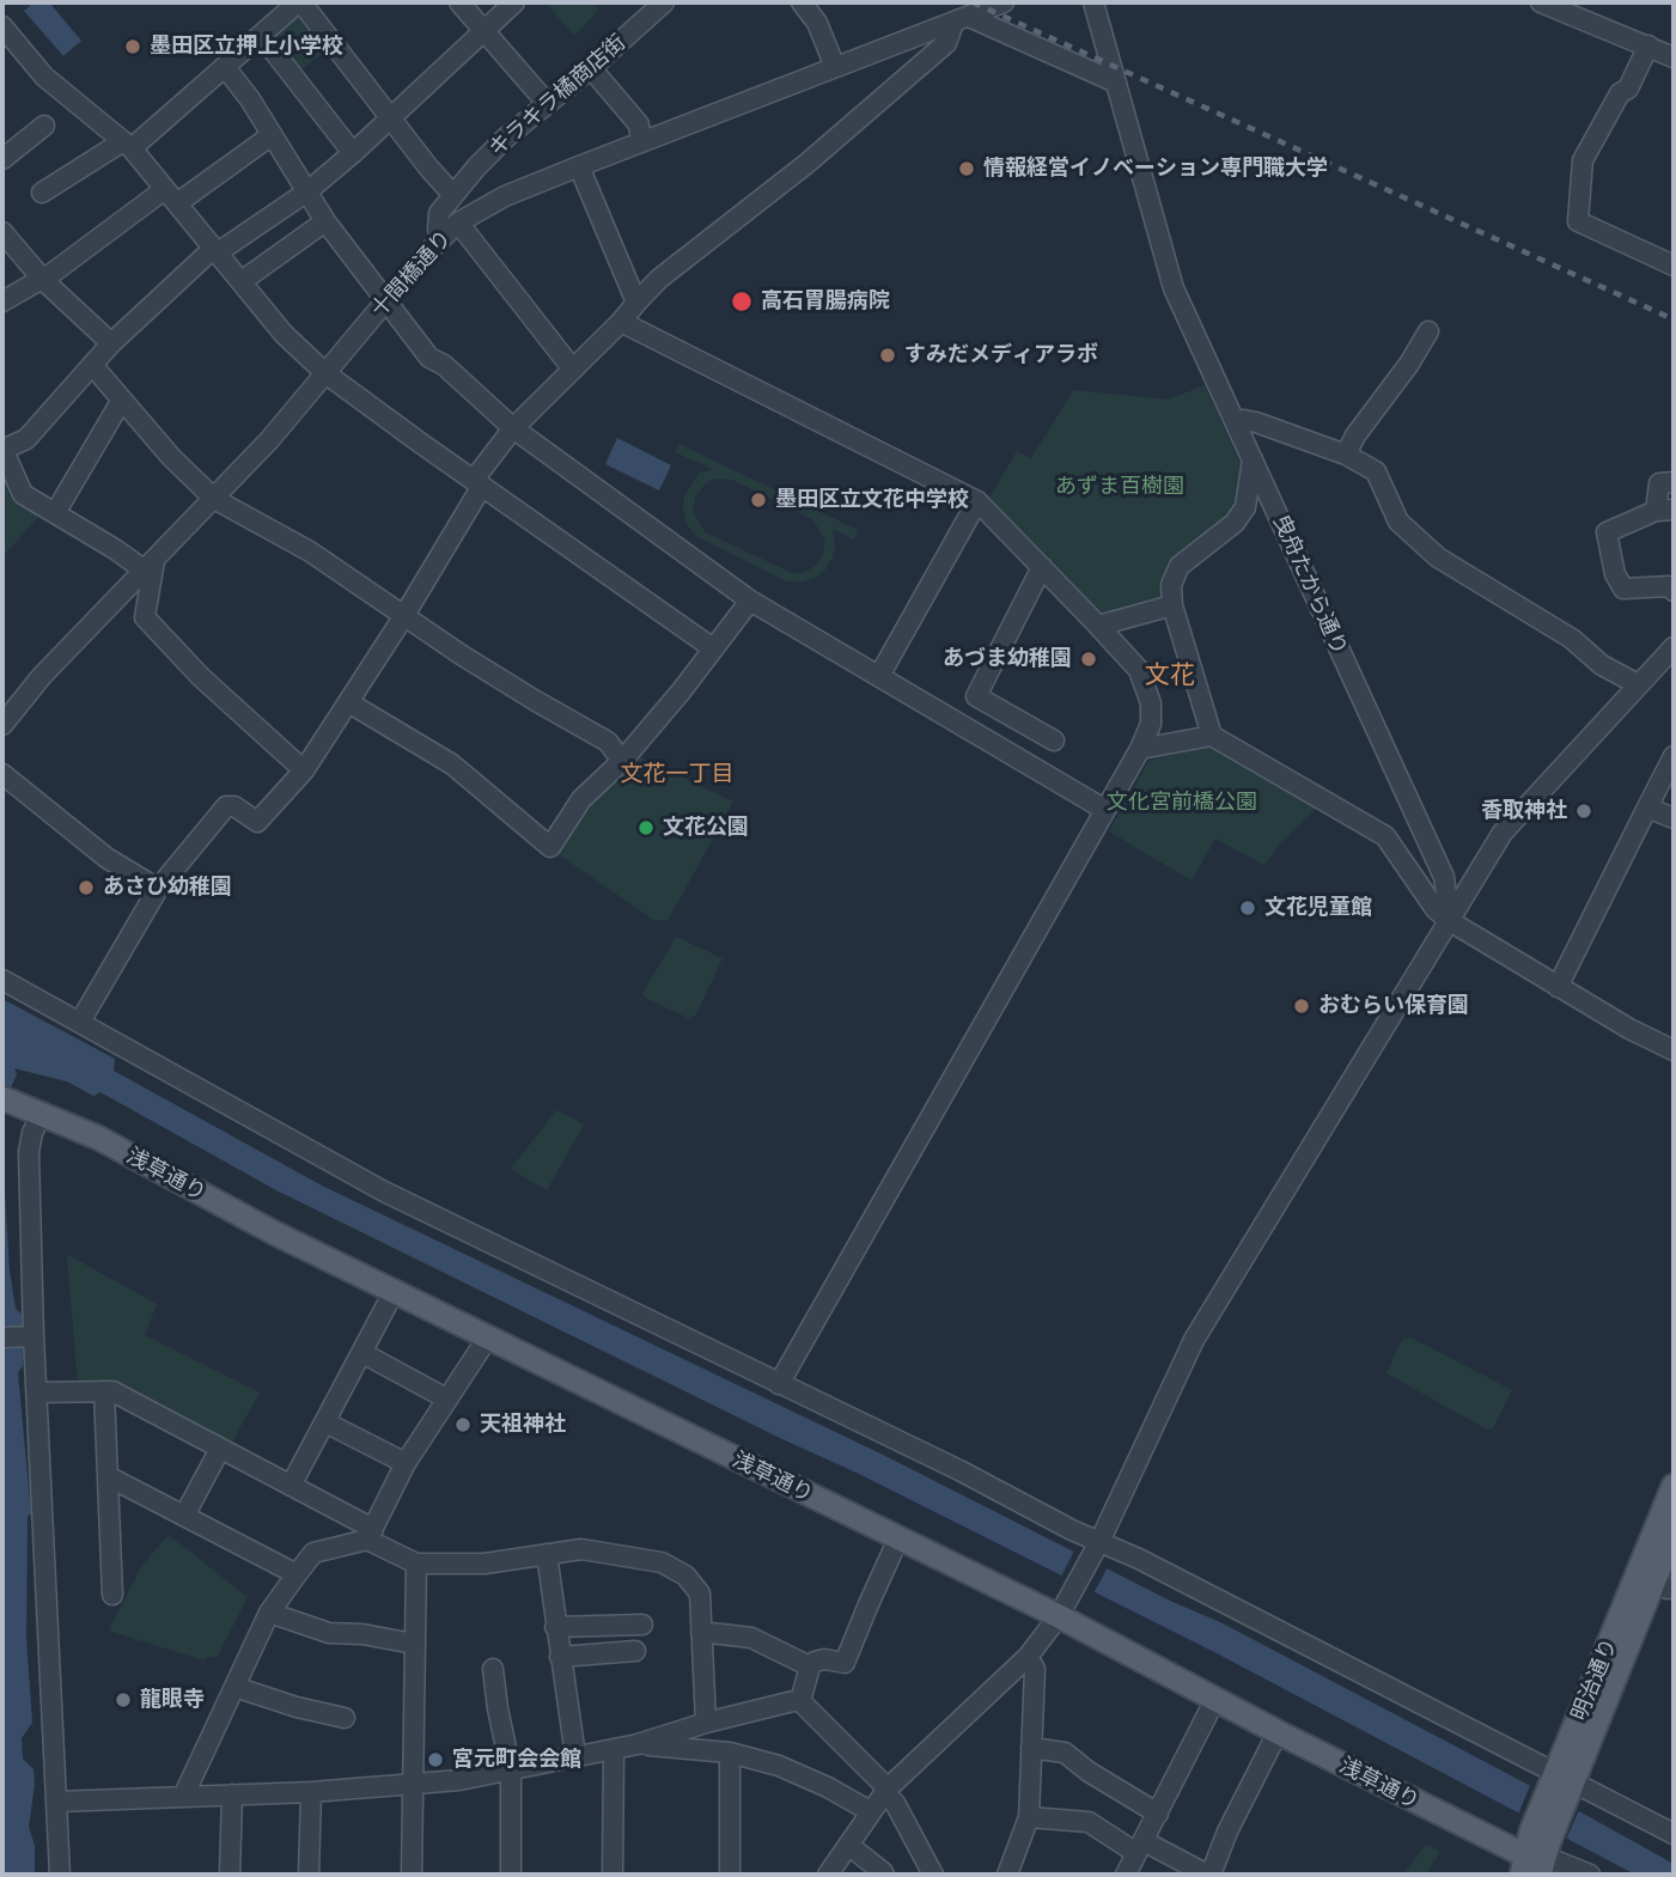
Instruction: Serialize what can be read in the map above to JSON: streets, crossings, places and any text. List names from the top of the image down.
{
  "streets": {
    "main road": ["浅草通り", "明治通り"],
    "street": ["キラキラ橘商店街", "十間橋通り", "曳舟たから通り"]
  },
  "crossings": [
    ["キラキラ橘商店街", "十間橋通り"],
    ["浅草通り", "明治通り"]
  ],
  "districts": ["文花", "文花一丁目"],
  "parks": ["あずま百樹園", "文化宮前橋公園"],
  "places": [
    "墨田区立押上小学校",
    "情報経営イノベーション専門職大学",
    "高石胃腸病院",
    "すみだメディアラボ",
    "墨田区立文花中学校",
    "あづま幼稚園",
    "香取神社",
    "文花公園",
    "あさひ幼稚園",
    "文花児童館",
    "おむらい保育園",
    "天祖神社",
    "龍眼寺",
    "宮元町会会館"
  ]
}
